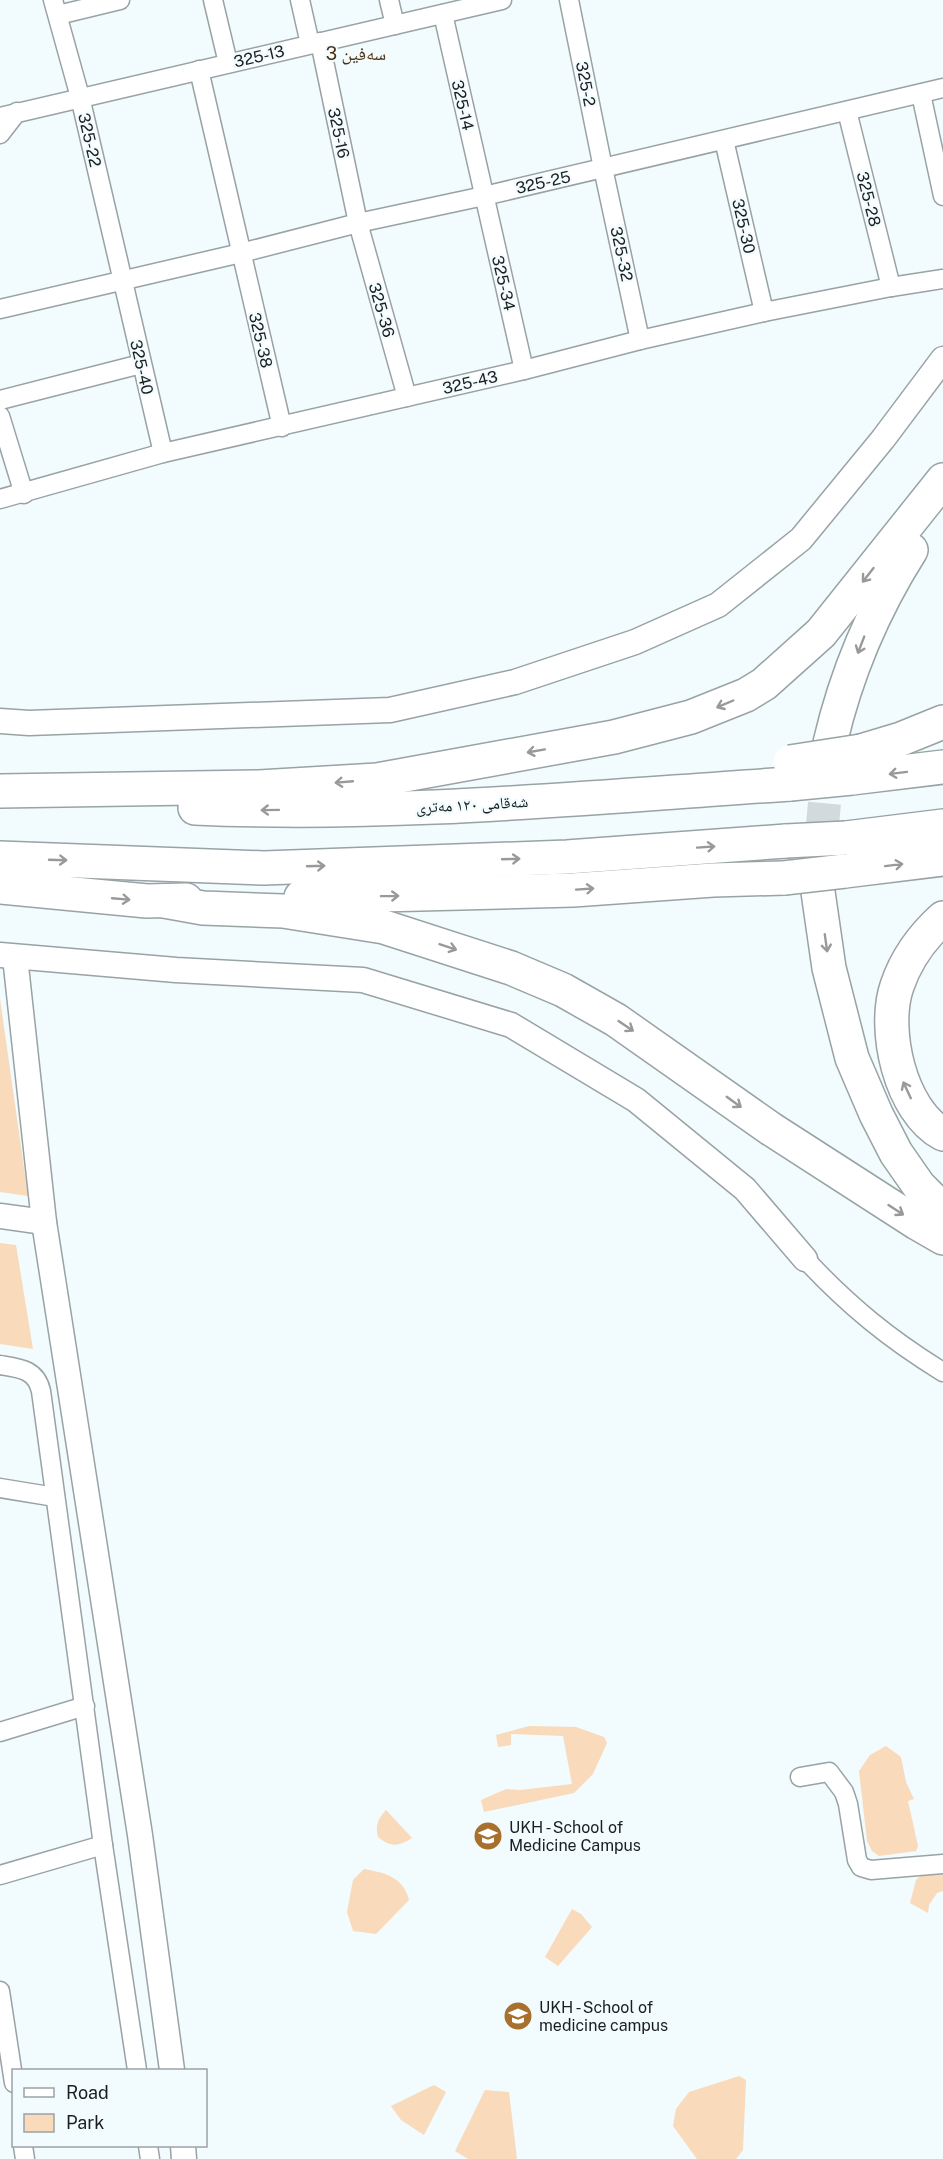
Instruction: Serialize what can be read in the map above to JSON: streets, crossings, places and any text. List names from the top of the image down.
{
  "streets": {
    "highway": ["شەقامی ١٢٠ مەتری"],
    "street": [
      "325-13",
      "325-2",
      "325-14",
      "325-16",
      "325-22",
      "325-25",
      "325-28",
      "325-30",
      "325-32",
      "325-34",
      "325-36",
      "325-38",
      "325-40",
      "325-43"
    ]
  },
  "crossings": [
    ["325-13", "325-14"],
    ["325-13", "325-16"],
    ["325-13", "325-22"],
    ["325-13", "325-38"],
    ["325-2", "325-25"],
    ["325-2", "325-32"],
    ["325-14", "325-25"],
    ["325-14", "325-34"],
    ["325-16", "325-25"],
    ["325-16", "325-36"],
    ["325-22", "325-25"],
    ["325-22", "325-40"],
    ["325-25", "325-28"],
    ["325-25", "325-30"],
    ["325-25", "325-32"],
    ["325-25", "325-34"],
    ["325-25", "325-36"],
    ["325-25", "325-38"],
    ["325-25", "325-40"],
    ["325-28", "325-43"],
    ["325-30", "325-43"],
    ["325-32", "325-43"],
    ["325-34", "325-43"],
    ["325-36", "325-43"],
    ["325-38", "325-43"],
    ["325-40", "325-43"]
  ],
  "districts": ["سەفین 3"],
  "places": {
    "school or university": ["UKH - School of Medicine Campus", "UKH - School of medicine campus"]
  },
  "legend": ["Road", "Park"]
}
